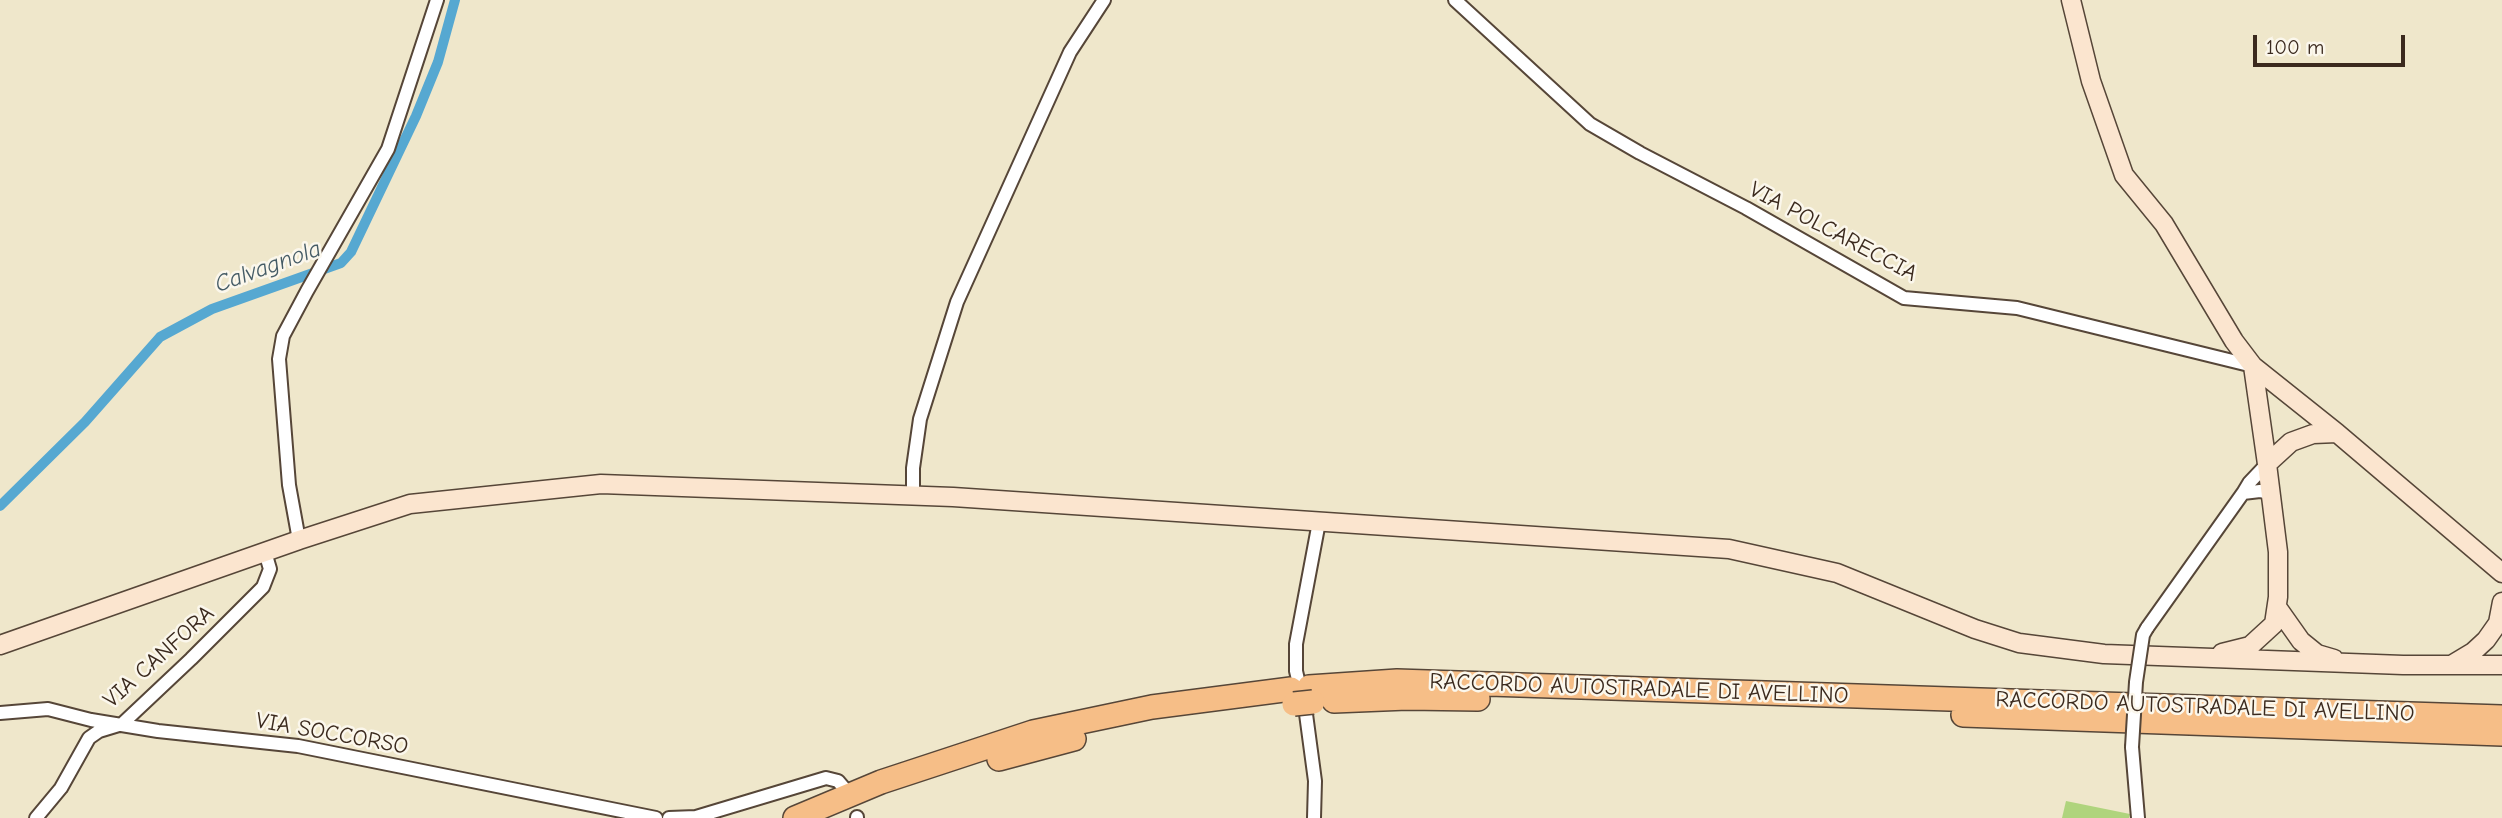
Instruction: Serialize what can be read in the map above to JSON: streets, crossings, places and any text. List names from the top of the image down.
{
  "streets": {
    "highway": ["RACCORDO AUTOSTRADALE DI AVELLINO"],
    "street": ["VIA POLCARECCIA", "VIA CANFORA", "VIA SOCCORSO"]
  },
  "crossings": [
    ["VIA CANFORA", "VIA SOCCORSO"]
  ],
  "water": ["Calvagnola"],
  "scale_bar": "100 m"
}
